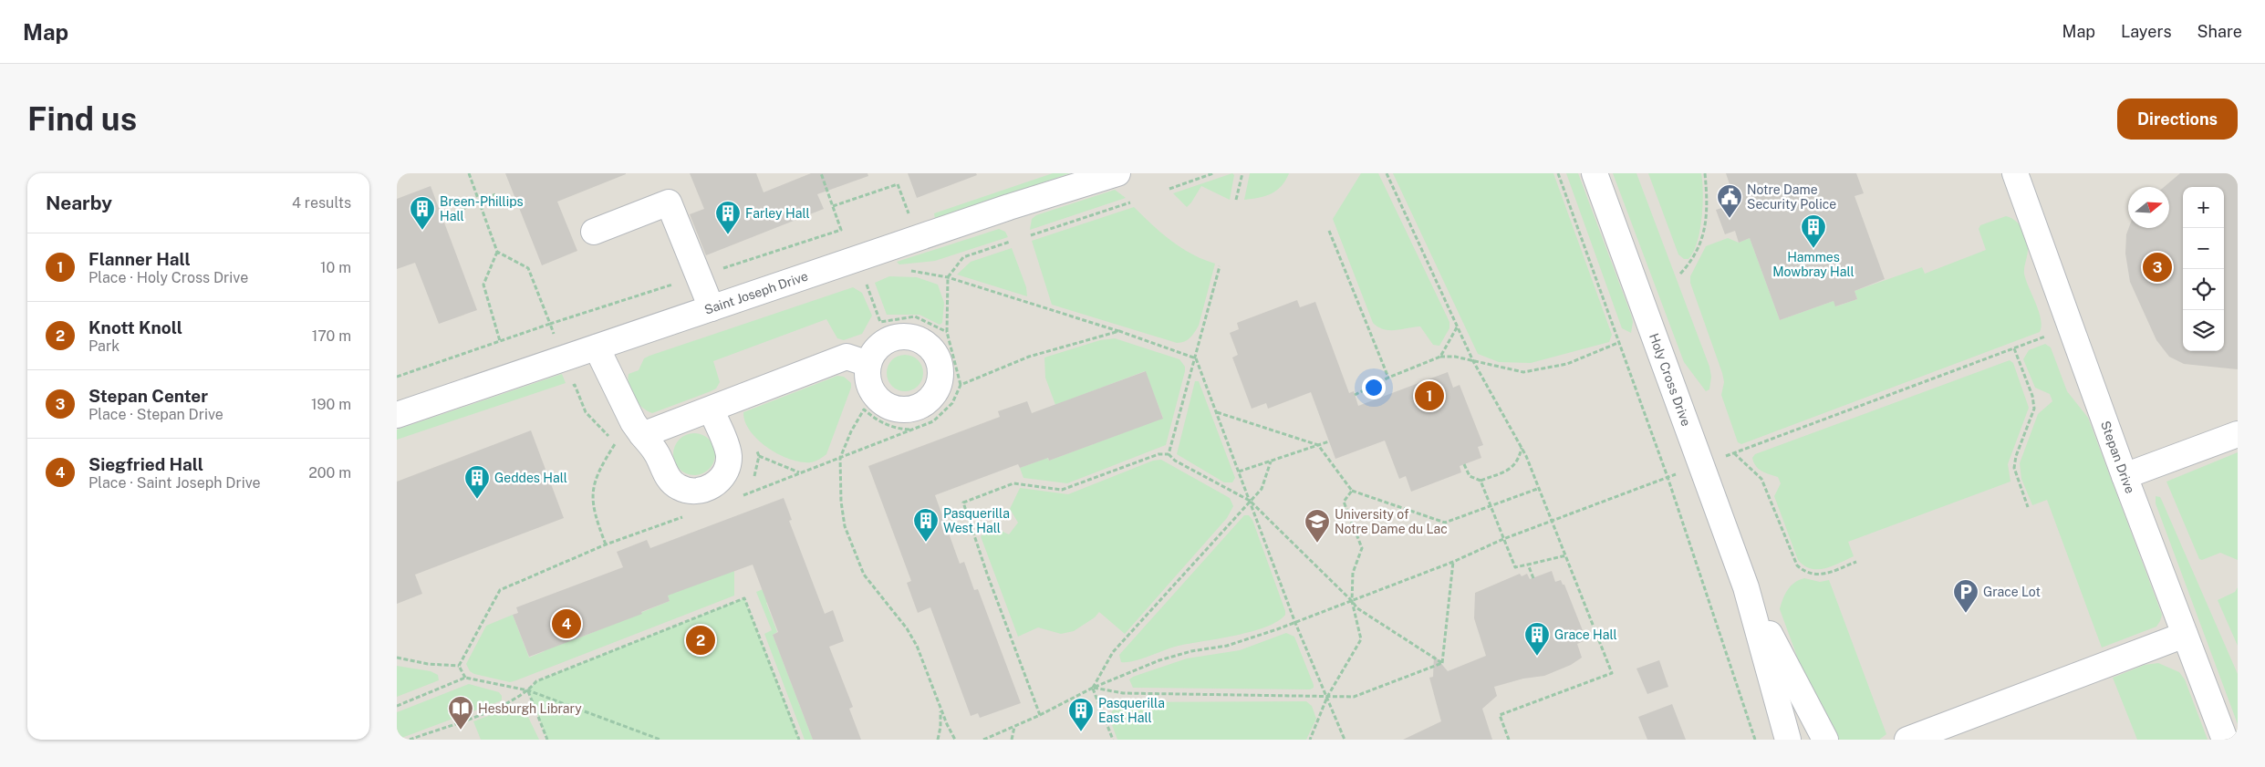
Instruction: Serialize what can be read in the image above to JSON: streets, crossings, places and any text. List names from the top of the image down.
{
  "streets": {
    "street": ["Saint Joseph Drive", "Holy Cross Drive", "Stepan Drive"]
  },
  "places": {
    "public building": ["Notre Dame Security Police"],
    "building": [
      "Breen-Phillips Hall",
      "Farley Hall",
      "Hammes Mowbray Hall",
      "Geddes Hall",
      "Pasquerilla West Hall",
      "Grace Hall",
      "Pasquerilla East Hall"
    ],
    "school or university": ["University of Notre Dame du Lac"],
    "parking": ["Grace Lot"],
    "library": ["Hesburgh Library"]
  },
  "north": "right",
  "page": {
    "header": "Map",
    "nav": ["Map", "Layers", "Share"],
    "buttons": "Directions",
    "title": "Find us",
    "heading": ["Nearby", "4 results"],
    "map_buttons": ["+", "−"],
    "list": [
      {
        "mark": "1",
        "name": "Flanner Hall",
        "note": "Place · Holy Cross Drive",
        "value": "10 m"
      },
      {
        "mark": "2",
        "name": "Knott Knoll",
        "note": "Park",
        "value": "170 m"
      },
      {
        "mark": "3",
        "name": "Stepan Center",
        "note": "Place · Stepan Drive",
        "value": "190 m"
      },
      {
        "mark": "4",
        "name": "Siegfried Hall",
        "note": "Place · Saint Joseph Drive",
        "value": "200 m"
      }
    ],
    "pins": [
      "3",
      "1",
      "4",
      "2"
    ]
  }
}
